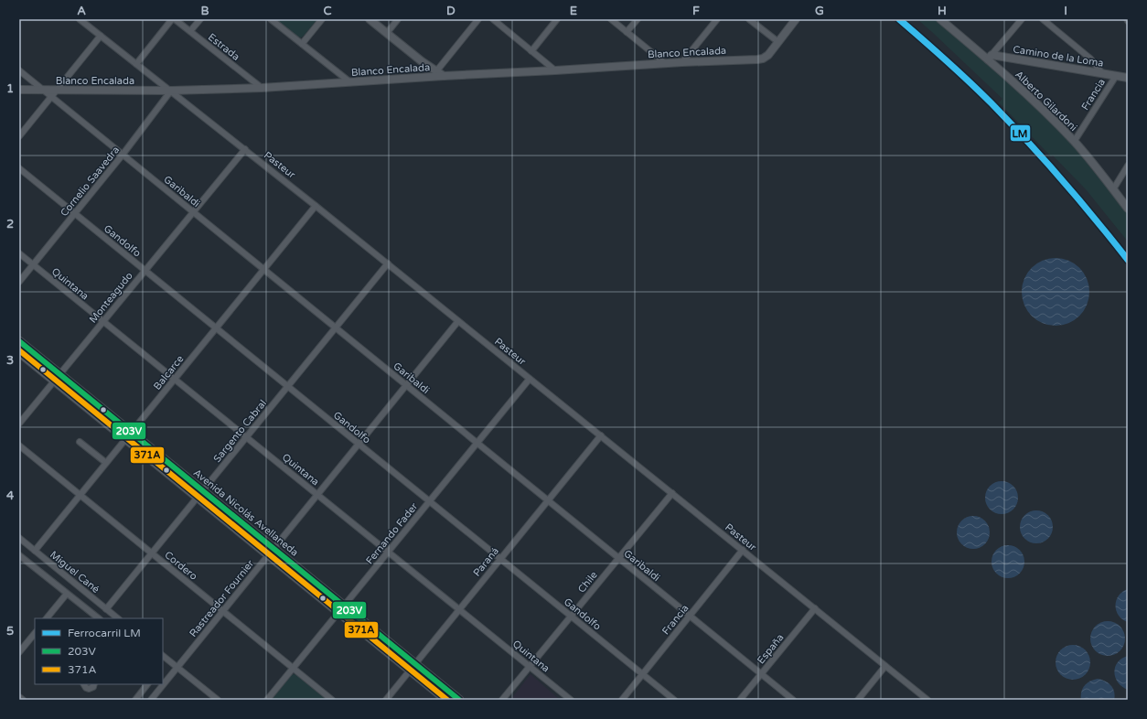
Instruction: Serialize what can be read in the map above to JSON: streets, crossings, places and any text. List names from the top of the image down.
{
  "streets": {
    "main road": ["Avenida Nicolás Avellaneda"],
    "street": [
      "Estrada",
      "Blanco Encalada",
      "Camino de la Loma",
      "Francia",
      "Alberto Gilardoni",
      "Pasteur",
      "Cornelio Saavedra",
      "Garibaldi",
      "Gandolfo",
      "Quintana",
      "Monteagudo",
      "Balcarce",
      "Sargento Cabral",
      "Fernando Fader",
      "Paraná",
      "Cordero",
      "Miguel Cané",
      "Chile",
      "Rastreador Fournier",
      "España"
    ]
  },
  "crossings": [
    ["Estrada", "Blanco Encalada"],
    ["Blanco Encalada", "Pasteur"],
    ["Blanco Encalada", "Cornelio Saavedra"],
    ["Blanco Encalada", "Garibaldi"],
    ["Camino de la Loma", "Francia"],
    ["Camino de la Loma", "Alberto Gilardoni"],
    ["Francia", "Alberto Gilardoni"],
    ["Francia", "Pasteur"],
    ["Francia", "Garibaldi"],
    ["Francia", "Gandolfo"],
    ["Pasteur", "Cornelio Saavedra"],
    ["Pasteur", "Monteagudo"],
    ["Pasteur", "Balcarce"],
    ["Pasteur", "Sargento Cabral"],
    ["Pasteur", "Fernando Fader"],
    ["Pasteur", "Paraná"],
    ["Pasteur", "Chile"],
    ["Pasteur", "Rastreador Fournier"],
    ["Pasteur", "España"],
    ["Cornelio Saavedra", "Garibaldi"],
    ["Cornelio Saavedra", "Gandolfo"],
    ["Cornelio Saavedra", "Quintana"],
    ["Garibaldi", "Monteagudo"],
    ["Garibaldi", "Balcarce"],
    ["Garibaldi", "Sargento Cabral"],
    ["Garibaldi", "Fernando Fader"],
    ["Garibaldi", "Paraná"],
    ["Garibaldi", "Chile"],
    ["Garibaldi", "Rastreador Fournier"],
    ["Garibaldi", "España"],
    ["Gandolfo", "Monteagudo"],
    ["Gandolfo", "Balcarce"],
    ["Gandolfo", "Sargento Cabral"],
    ["Gandolfo", "Fernando Fader"],
    ["Gandolfo", "Paraná"],
    ["Gandolfo", "Chile"],
    ["Gandolfo", "Rastreador Fournier"],
    ["Quintana", "Monteagudo"],
    ["Quintana", "Balcarce"],
    ["Quintana", "Sargento Cabral"],
    ["Quintana", "Fernando Fader"],
    ["Quintana", "Paraná"],
    ["Quintana", "Chile"],
    ["Quintana", "Rastreador Fournier"],
    ["Monteagudo", "Avenida Nicolás Avellaneda"],
    ["Balcarce", "Avenida Nicolás Avellaneda"],
    ["Balcarce", "Cordero"],
    ["Balcarce", "Miguel Cané"],
    ["Sargento Cabral", "Avenida Nicolás Avellaneda"],
    ["Sargento Cabral", "Cordero"],
    ["Sargento Cabral", "Miguel Cané"],
    ["Avenida Nicolás Avellaneda", "Fernando Fader"],
    ["Avenida Nicolás Avellaneda", "Paraná"],
    ["Avenida Nicolás Avellaneda", "Rastreador Fournier"],
    ["Fernando Fader", "Cordero"],
    ["Cordero", "Rastreador Fournier"]
  ],
  "lines": ["rail line LM", "transit line 203V", "transit line 371A"],
  "legend": ["Ferrocarril LM", "203V", "371A"],
  "grid": {
    "columns": [
      "A",
      "B",
      "C",
      "D",
      "E",
      "F",
      "G",
      "H",
      "I"
    ],
    "rows": [
      "1",
      "2",
      "3",
      "4",
      "5"
    ]
  }
}
